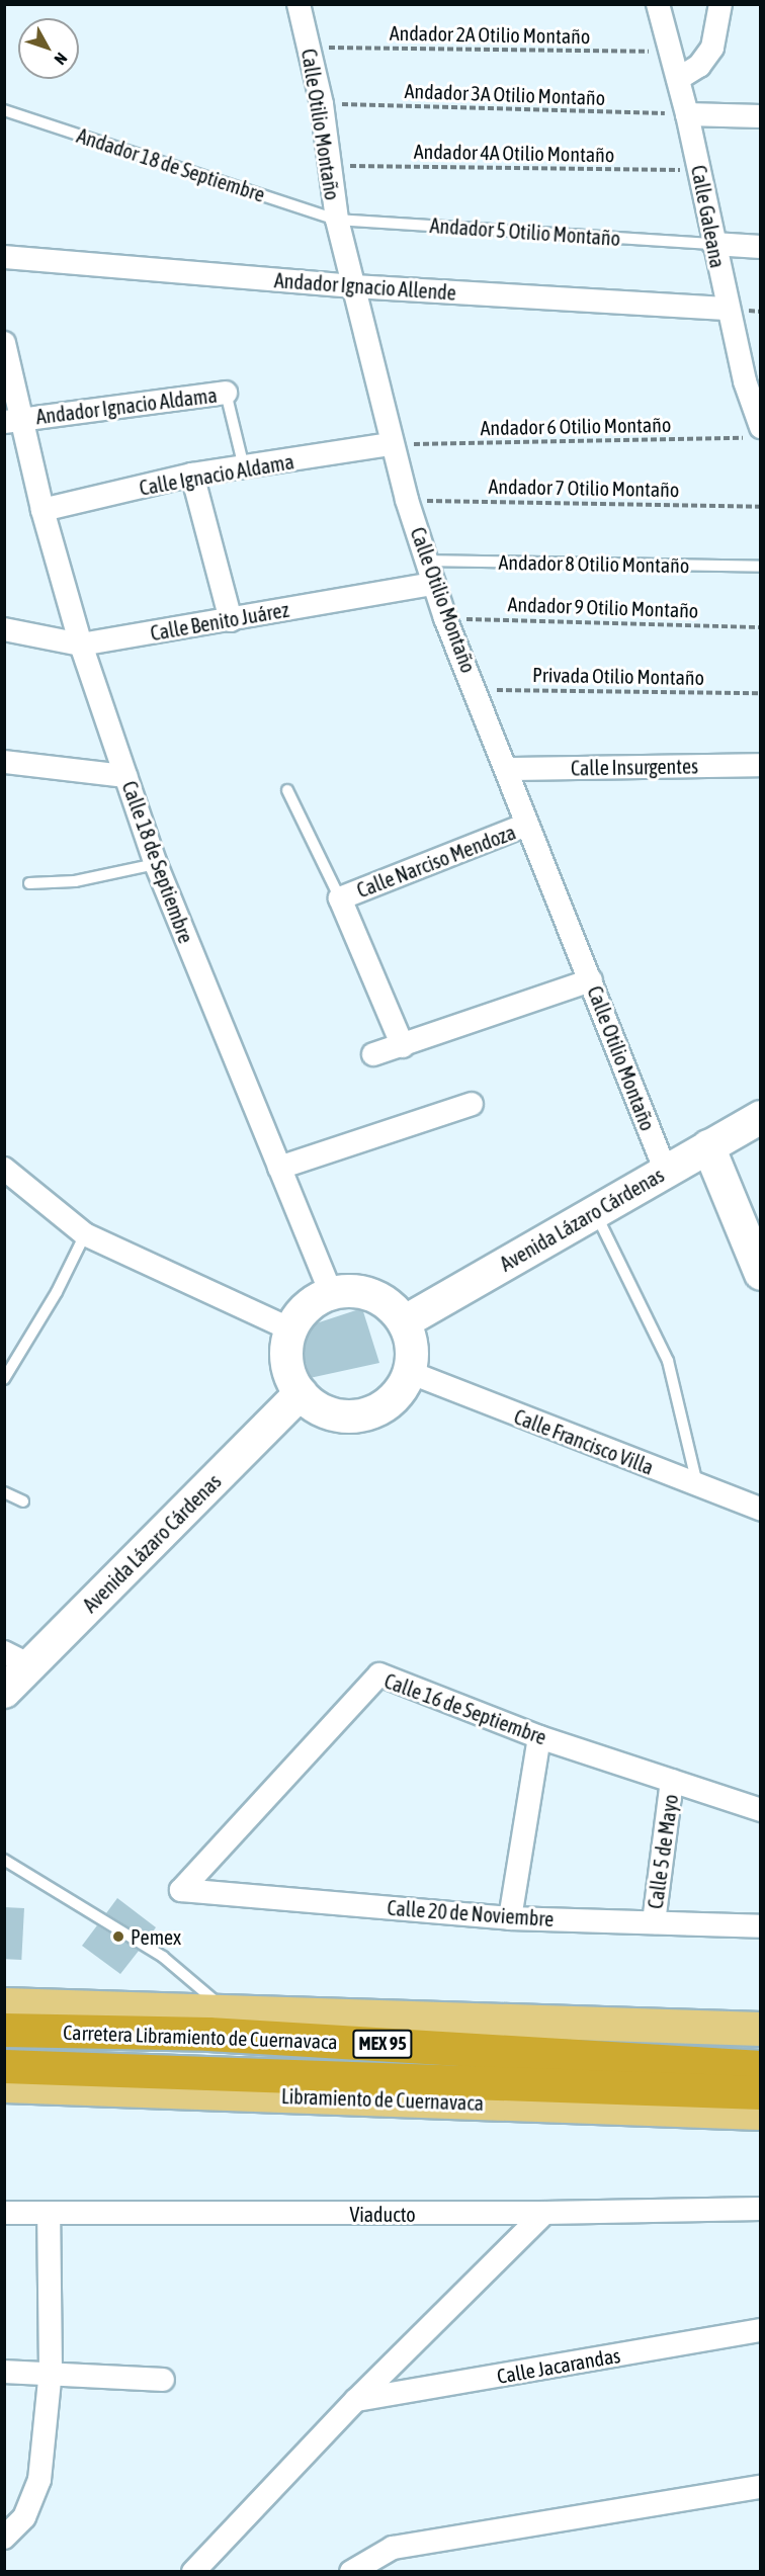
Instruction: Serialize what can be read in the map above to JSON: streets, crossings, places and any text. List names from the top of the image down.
{
  "streets": {
    "highway": ["Carretera Libramiento de Cuernavaca", "MEX 95"],
    "main road": ["Libramiento de Cuernavaca"],
    "street": [
      "Calle Otilio Montaño",
      "Calle Galeana",
      "Andador Ignacio Allende",
      "Andador Ignacio Aldama",
      "Calle Ignacio Aldama",
      "Calle Benito Juárez",
      "Calle Insurgentes",
      "Calle Narciso Mendoza",
      "Calle 18 de Septiembre",
      "Avenida Lázaro Cárdenas",
      "Calle Francisco Villa",
      "Calle 16 de Septiembre",
      "Calle 5 de Mayo",
      "Calle 20 de Noviembre",
      "Viaducto",
      "Calle Jacarandas"
    ],
    "lane": ["Andador 18 de Septiembre", "Andador 5 Otilio Montaño", "Andador 8 Otilio Montaño"],
    "path": [
      "Andador 2A Otilio Montaño",
      "Andador 3A Otilio Montaño",
      "Andador 4A Otilio Montaño",
      "Andador 6 Otilio Montaño",
      "Andador 7 Otilio Montaño",
      "Andador 9 Otilio Montaño",
      "Privada Otilio Montaño"
    ]
  },
  "crossings": [
    ["Andador 2A Otilio Montaño", "Calle Otilio Montaño"],
    ["Andador 2A Otilio Montaño", "Calle Galeana"],
    ["Andador 3A Otilio Montaño", "Calle Otilio Montaño"],
    ["Andador 3A Otilio Montaño", "Calle Galeana"],
    ["Calle Otilio Montaño", "Andador 4A Otilio Montaño"],
    ["Calle Otilio Montaño", "Andador 18 de Septiembre"],
    ["Calle Otilio Montaño", "Andador 5 Otilio Montaño"],
    ["Calle Otilio Montaño", "Andador Ignacio Allende"],
    ["Calle Otilio Montaño", "Andador 6 Otilio Montaño"],
    ["Calle Otilio Montaño", "Calle Ignacio Aldama"],
    ["Calle Otilio Montaño", "Andador 7 Otilio Montaño"],
    ["Calle Otilio Montaño", "Andador 8 Otilio Montaño"],
    ["Calle Otilio Montaño", "Andador 9 Otilio Montaño"],
    ["Calle Otilio Montaño", "Calle Benito Juárez"],
    ["Calle Otilio Montaño", "Privada Otilio Montaño"],
    ["Calle Otilio Montaño", "Calle Insurgentes"],
    ["Calle Otilio Montaño", "Calle Narciso Mendoza"],
    ["Calle Otilio Montaño", "Avenida Lázaro Cárdenas"],
    ["Andador 4A Otilio Montaño", "Calle Galeana"],
    ["Andador 18 de Septiembre", "Andador 5 Otilio Montaño"],
    ["Calle Galeana", "Andador 5 Otilio Montaño"],
    ["Calle Galeana", "Andador Ignacio Allende"],
    ["Calle Galeana", "Andador 6 Otilio Montaño"],
    ["Andador Ignacio Aldama", "Calle Ignacio Aldama"],
    ["Andador Ignacio Aldama", "Calle 18 de Septiembre"],
    ["Andador 6 Otilio Montaño", "Calle Ignacio Aldama"],
    ["Calle Ignacio Aldama", "Calle 18 de Septiembre"],
    ["Calle Benito Juárez", "Calle 18 de Septiembre"],
    ["Calle 18 de Septiembre", "Avenida Lázaro Cárdenas"],
    ["Calle 18 de Septiembre", "Calle Francisco Villa"],
    ["Avenida Lázaro Cárdenas", "Calle Francisco Villa"],
    ["Calle 16 de Septiembre", "Calle 5 de Mayo"],
    ["Calle 16 de Septiembre", "Calle 20 de Noviembre"],
    ["Calle 5 de Mayo", "Calle 20 de Noviembre"]
  ],
  "places": ["Pemex"],
  "north": "bottom right"
}
